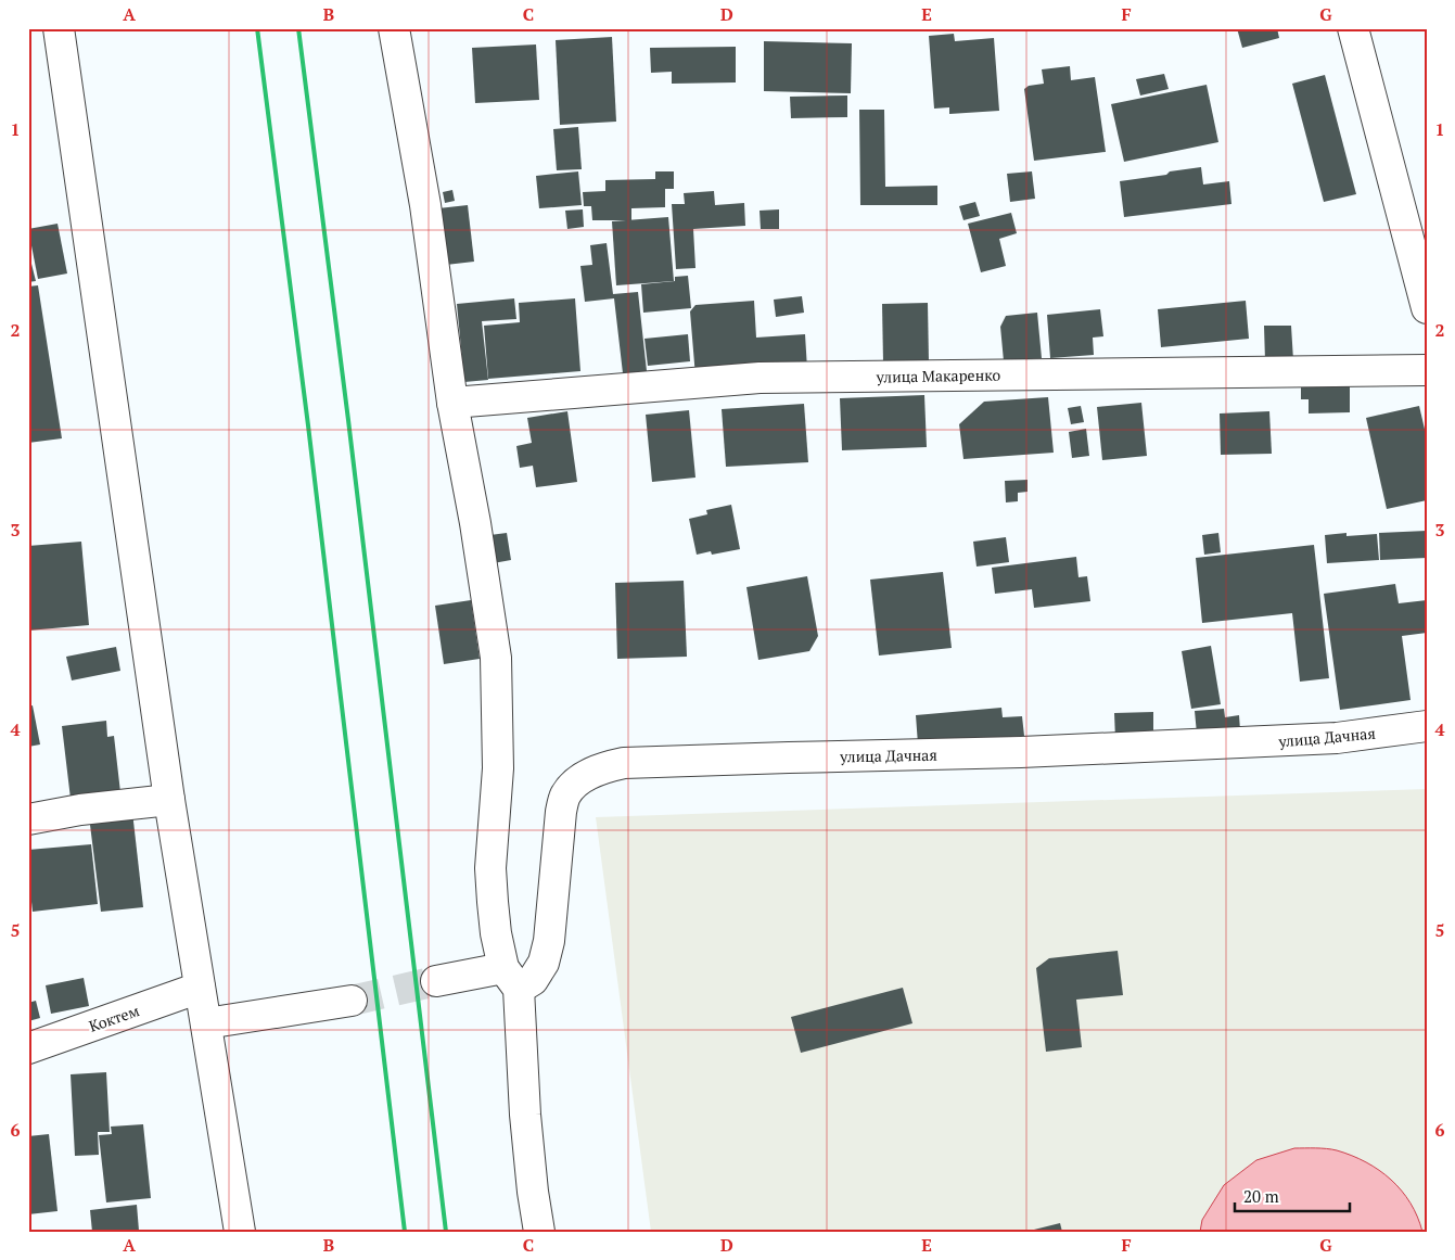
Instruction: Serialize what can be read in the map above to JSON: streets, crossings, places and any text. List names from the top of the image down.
{
  "streets": {
    "street": ["улица Макаренко", "улица Дачная", "Коктем"]
  },
  "scale_bar": "20 m",
  "grid": {
    "columns": [
      "A",
      "B",
      "C",
      "D",
      "E",
      "F",
      "G"
    ],
    "rows": [
      "1",
      "2",
      "3",
      "4",
      "5",
      "6"
    ]
  }
}
